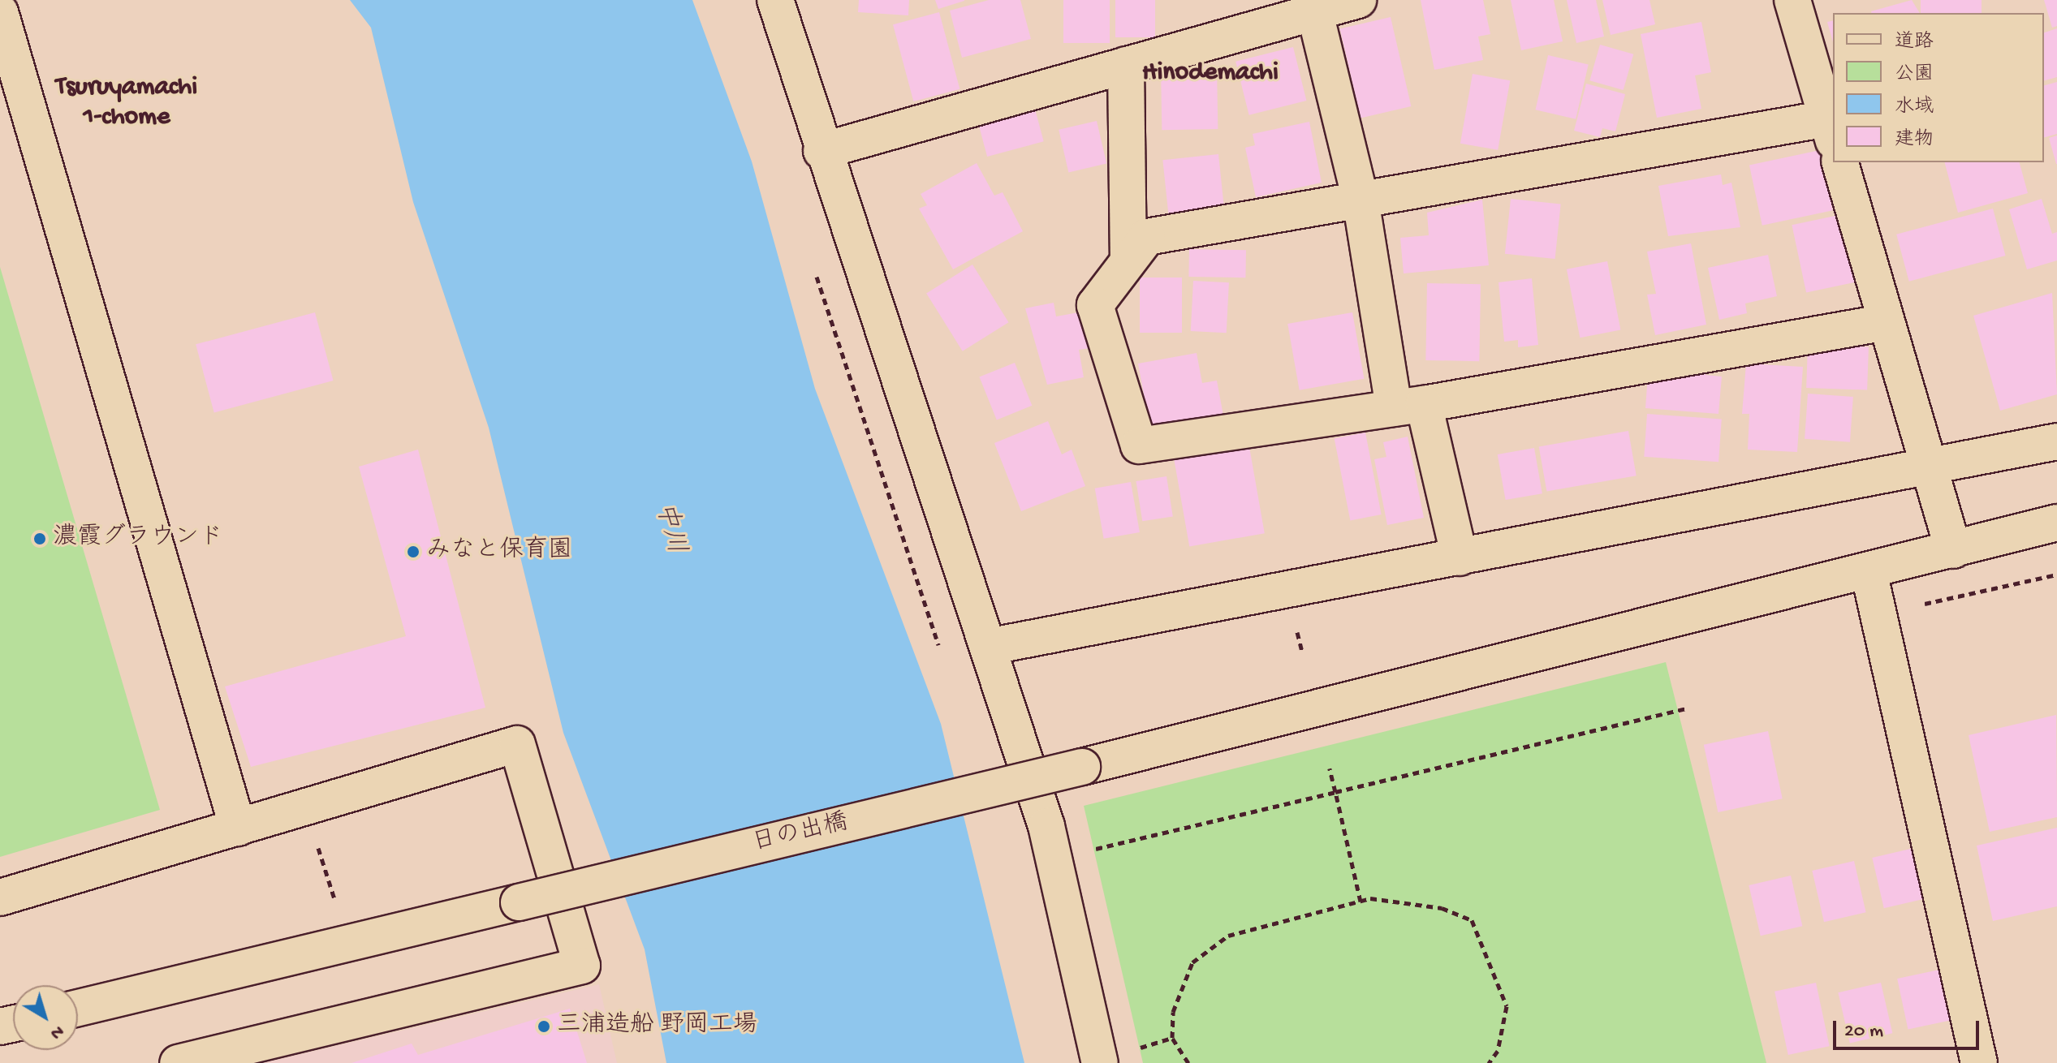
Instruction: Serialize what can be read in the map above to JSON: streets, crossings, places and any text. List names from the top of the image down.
{
  "streets": {
    "street": ["日の出橋"]
  },
  "districts": ["Hinodemachi", "Tsuruyamachi 1-chome"],
  "water": ["中川"],
  "places": ["濃霞グラウンド", "みなと保育園", "三浦造船 野岡工場"],
  "legend": [
    "道路",
    "公園",
    "水域",
    "建物"
  ],
  "scale_bar": "20 m",
  "north": "bottom right"
}
